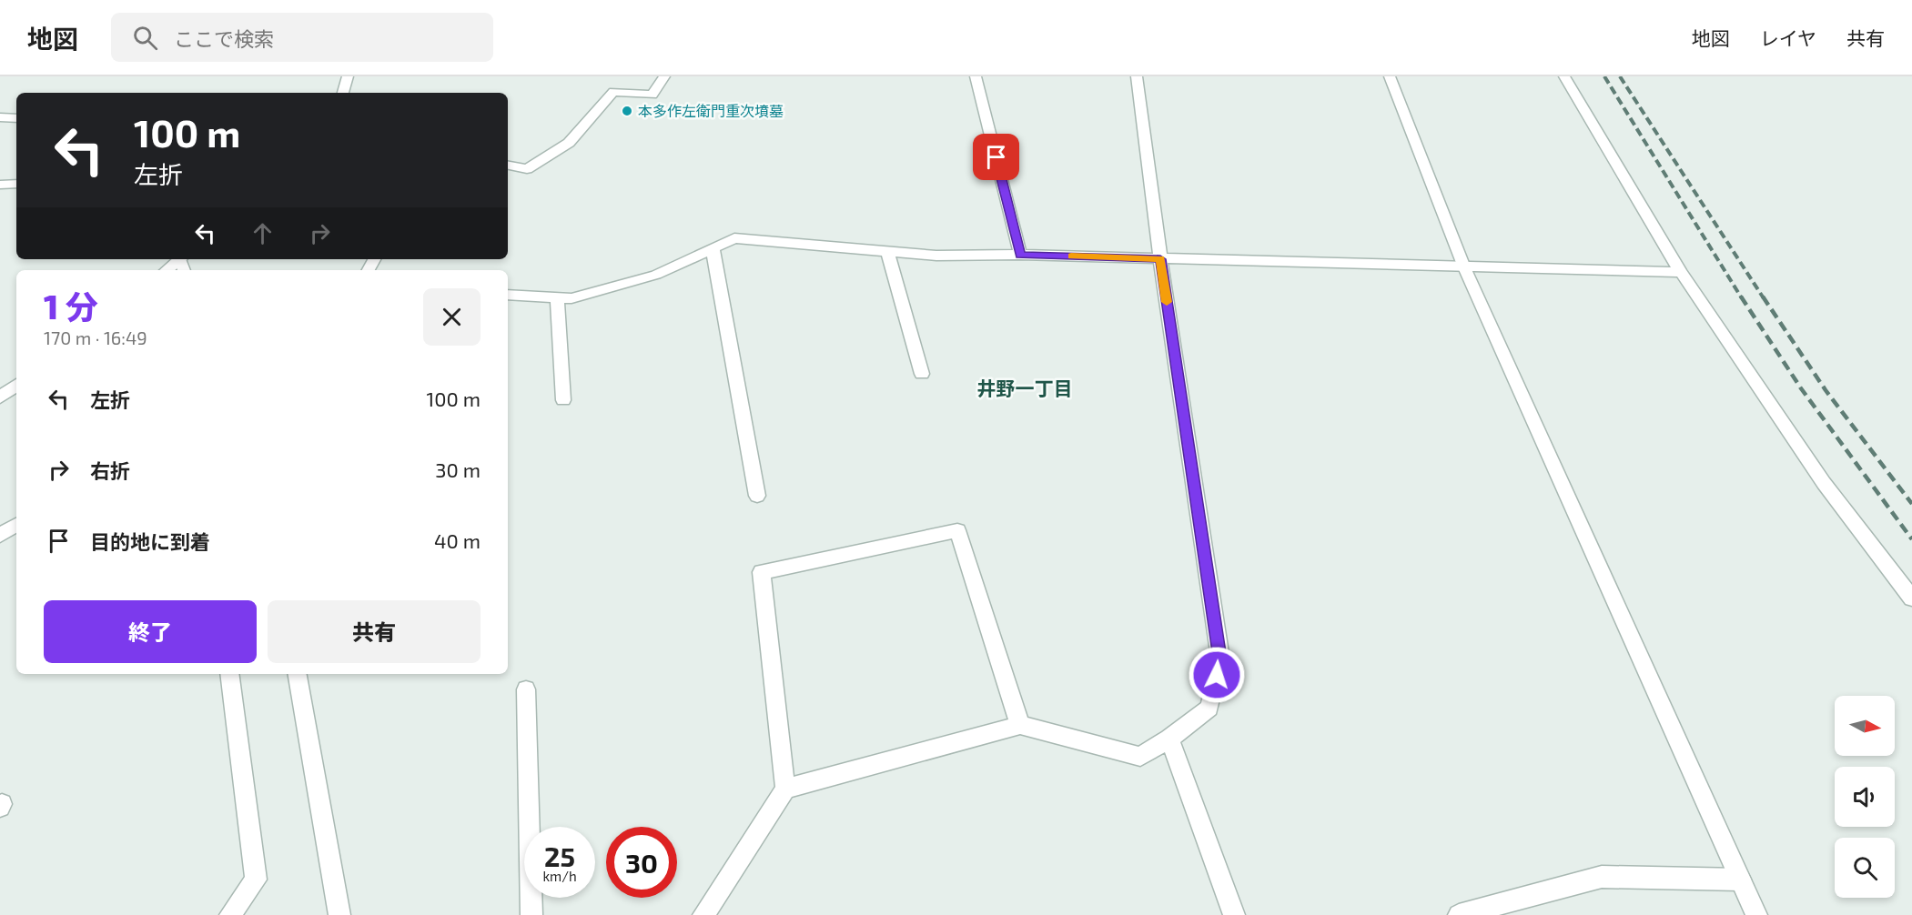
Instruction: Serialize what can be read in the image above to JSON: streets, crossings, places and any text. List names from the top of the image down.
{
  "districts": ["井野一丁目"],
  "places": ["本多作左衛門重次墳墓"],
  "north": "right",
  "page": {
    "header": "地図",
    "search": "ここで検索",
    "nav": ["地図", "レイヤ", "共有"],
    "turn": ["100 m", "左折"],
    "heading": ["1 分", "170 m · 16:49"],
    "list": [
      {
        "name": "左折",
        "value": "100 m"
      },
      {
        "name": "右折",
        "value": "30 m"
      },
      {
        "name": "目的地に到着",
        "value": "40 m"
      }
    ],
    "buttons": ["終了", "共有"],
    "speed": "25 km/h",
    "limit": "30"
  }
}
